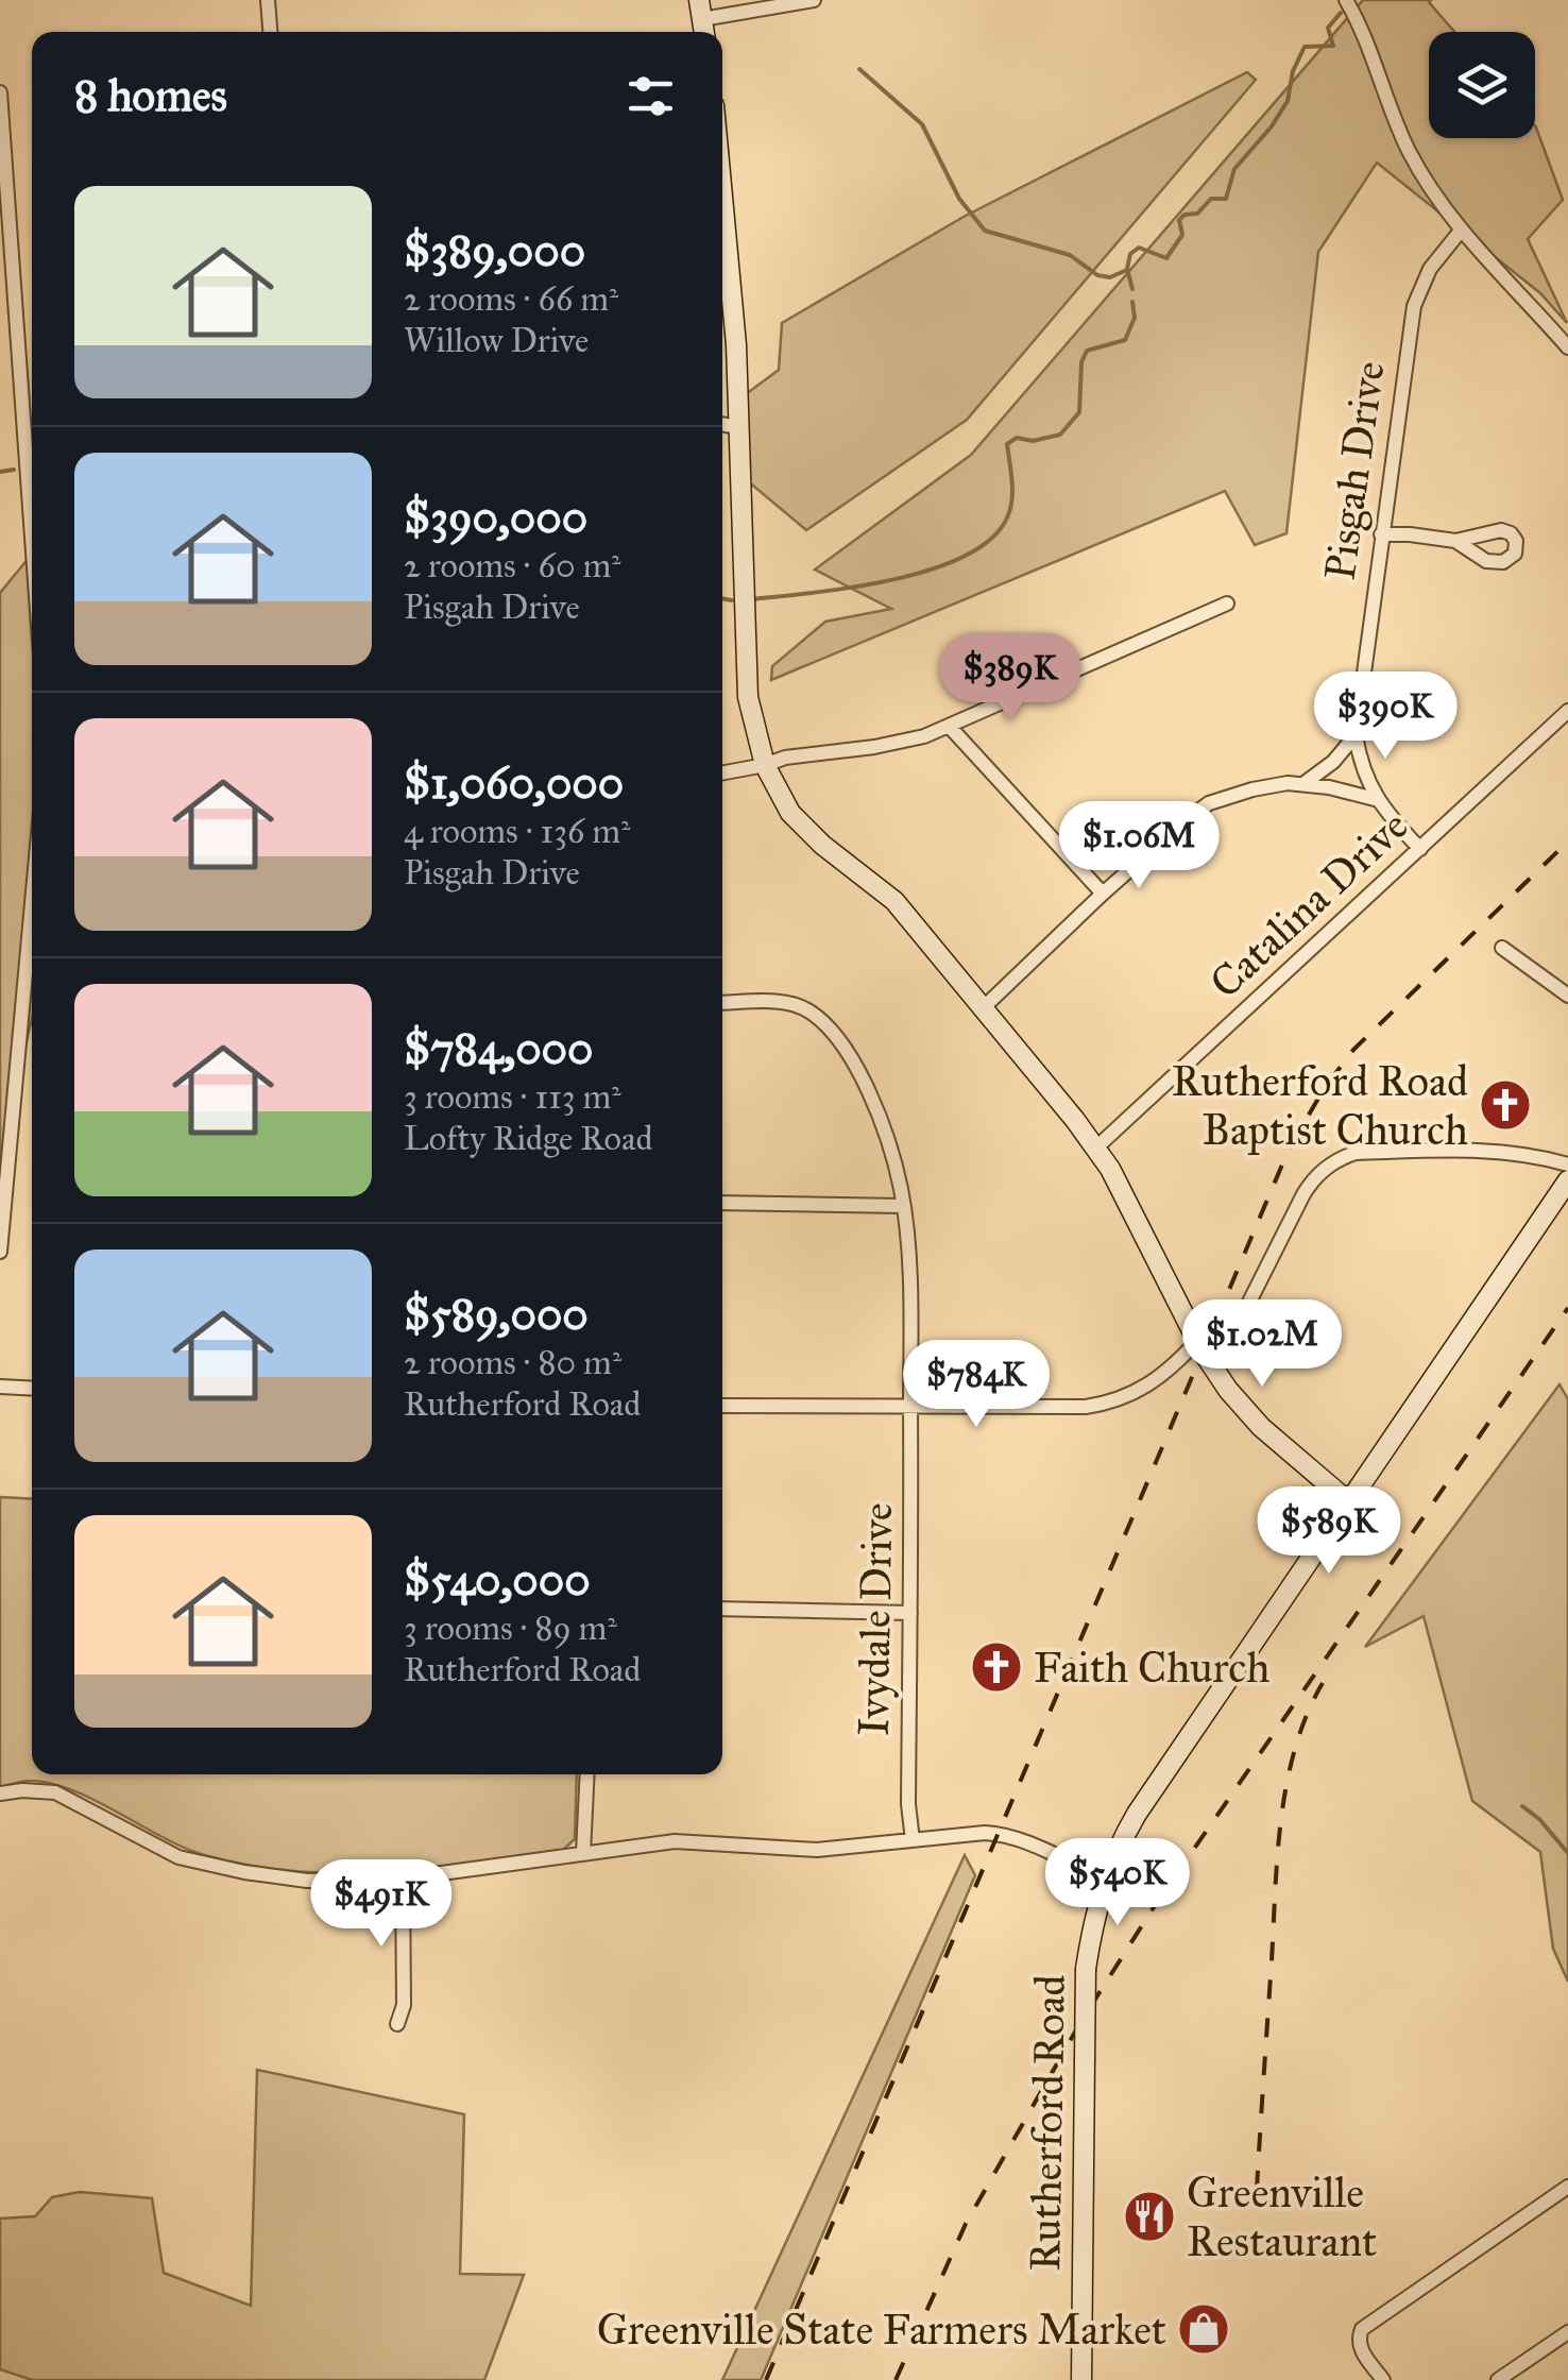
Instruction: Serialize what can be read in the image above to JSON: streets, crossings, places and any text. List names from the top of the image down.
{
  "streets": {
    "street": [
      "Pisgah Drive",
      "Catalina Drive",
      "Ivydale Drive",
      "Rutherford Road"
    ]
  },
  "crossings": [
    ["Pisgah Drive", "Catalina Drive"]
  ],
  "places": {
    "church": ["Rutherford Road Baptist Church", "Faith Church"],
    "restaurant": ["Greenville Restaurant"],
    "shop": ["Greenville State Farmers Market"]
  },
  "page": {
    "heading": "8 homes",
    "list": [
      {
        "name": "$389,000",
        "note": "2 rooms · 66 m² · Willow Drive"
      },
      {
        "name": "$390,000",
        "note": "2 rooms · 60 m² · Pisgah Drive"
      },
      {
        "name": "$1,060,000",
        "note": "4 rooms · 136 m² · Pisgah Drive"
      },
      {
        "name": "$784,000",
        "note": "3 rooms · 113 m² · Lofty Ridge Road"
      },
      {
        "name": "$589,000",
        "note": "2 rooms · 80 m² · Rutherford Road"
      },
      {
        "name": "$540,000",
        "note": "3 rooms · 89 m² · Rutherford Road"
      }
    ],
    "price": [
      "$389K",
      "$390K",
      "$1.06M",
      "$1.02M",
      "$784K",
      "$589K",
      "$540K",
      "$491K"
    ]
  }
}
